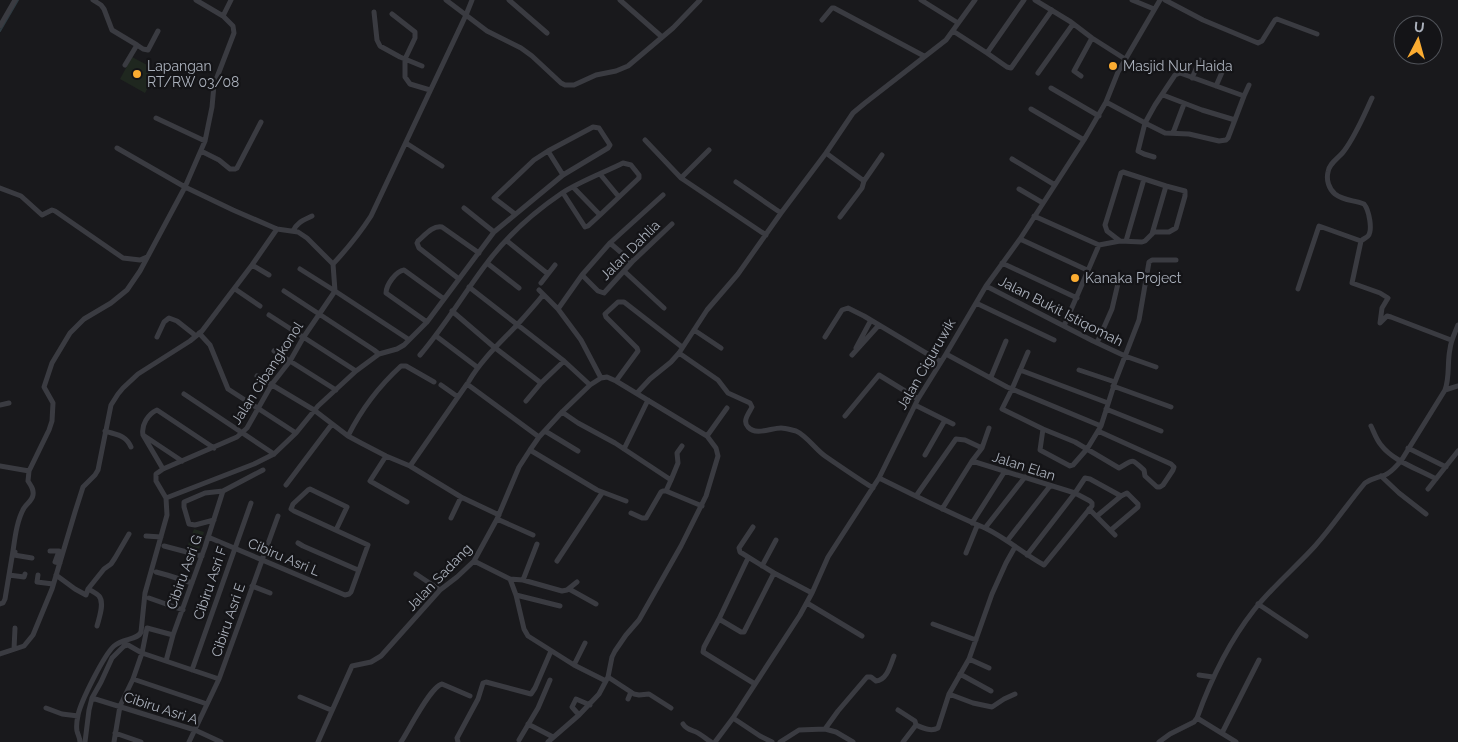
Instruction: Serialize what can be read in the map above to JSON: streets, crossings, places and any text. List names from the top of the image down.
{
  "streets": {
    "street": [
      "Jalan Dahlia",
      "Jalan Bukit Istiqomah",
      "Jalan Ciguruwik",
      "Jalan Cibangkonol",
      "Jalan Elan",
      "Cibiru Asri L",
      "Cibiru Asri G",
      "Jalan Sadang",
      "Cibiru Asri F",
      "Cibiru Asri E",
      "Cibiru Asri A"
    ]
  },
  "crossings": [
    ["Jalan Bukit Istiqomah", "Jalan Ciguruwik"],
    ["Cibiru Asri L", "Cibiru Asri G"],
    ["Cibiru Asri L", "Cibiru Asri F"],
    ["Cibiru Asri L", "Cibiru Asri E"],
    ["Cibiru Asri E", "Cibiru Asri A"]
  ],
  "places": ["Masjid Nur Haida", "Lapangan RT/RW 03/08", "Kanaka Project"],
  "north": "top"
}
